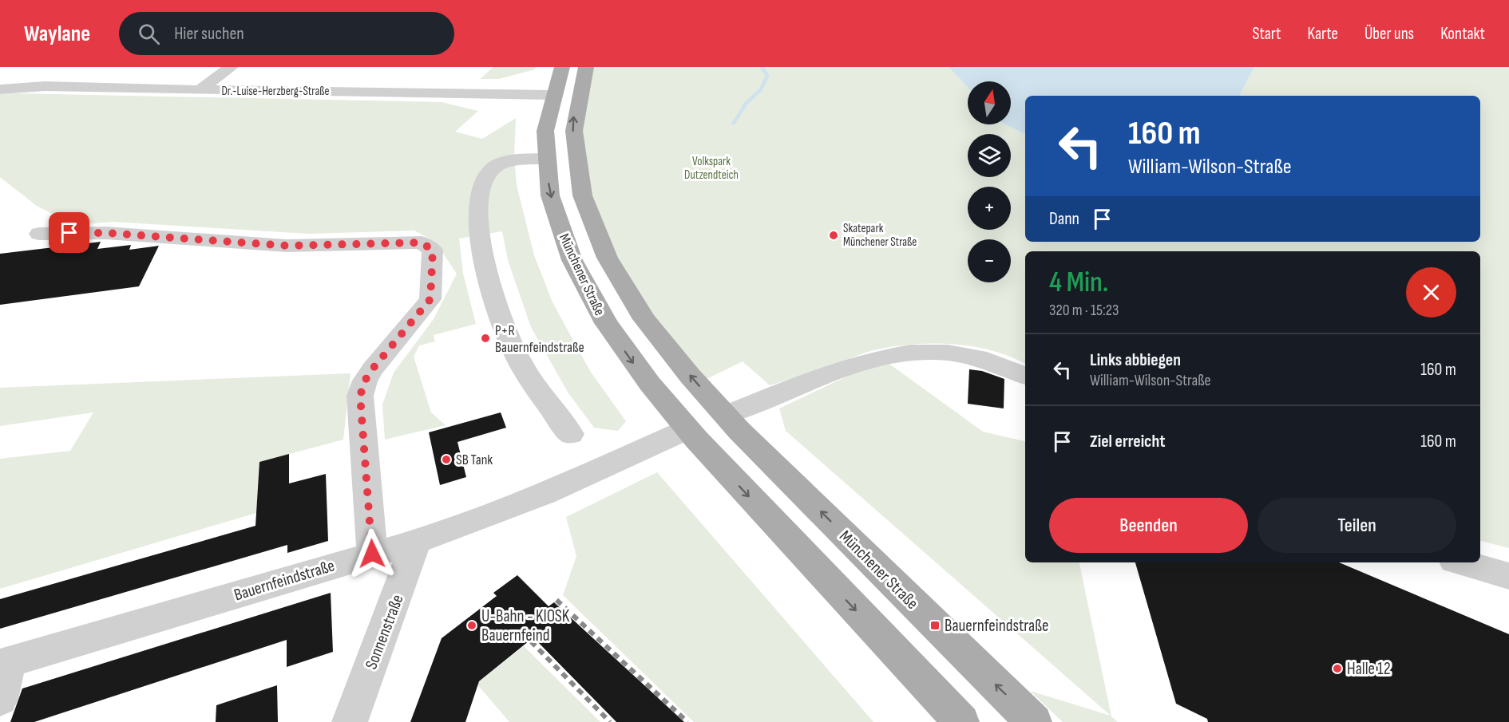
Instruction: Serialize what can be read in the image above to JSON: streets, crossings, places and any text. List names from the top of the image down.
{
  "streets": {
    "main road": ["Münchener Straße"],
    "street": ["Dr.-Luise-Herzberg-Straße", "Bauernfeindstraße", "Sonnenstraße"]
  },
  "crossings": [
    ["Dr.-Luise-Herzberg-Straße", "Münchener Straße"],
    ["Münchener Straße", "Bauernfeindstraße"],
    ["Bauernfeindstraße", "Sonnenstraße"]
  ],
  "parks": ["Volkspark Dutzendteich"],
  "places": {
    "other": [
      "Skatepark Münchener Straße",
      "P+R Bauernfeindstraße",
      "SB Tank",
      "U-Bahn - KIOSK Bauernfeind",
      "Halle 12"
    ],
    "transit": ["Bauernfeindstraße"]
  },
  "north": "top",
  "page": {
    "header": "Waylane",
    "search": "Hier suchen",
    "nav": [
      "Start",
      "Karte",
      "Über uns",
      "Kontakt"
    ],
    "map_buttons": ["+", "−"],
    "turn": ["160 m", "William-Wilson-Straße"],
    "then": "Dann",
    "heading": ["4 Min.", "320 m · 15:23"],
    "list": [
      {
        "name": "Links abbiegen",
        "note": "William-Wilson-Straße",
        "value": "160 m"
      },
      {
        "name": "Ziel erreicht",
        "value": "160 m"
      }
    ],
    "buttons": ["Beenden", "Teilen"]
  }
}
